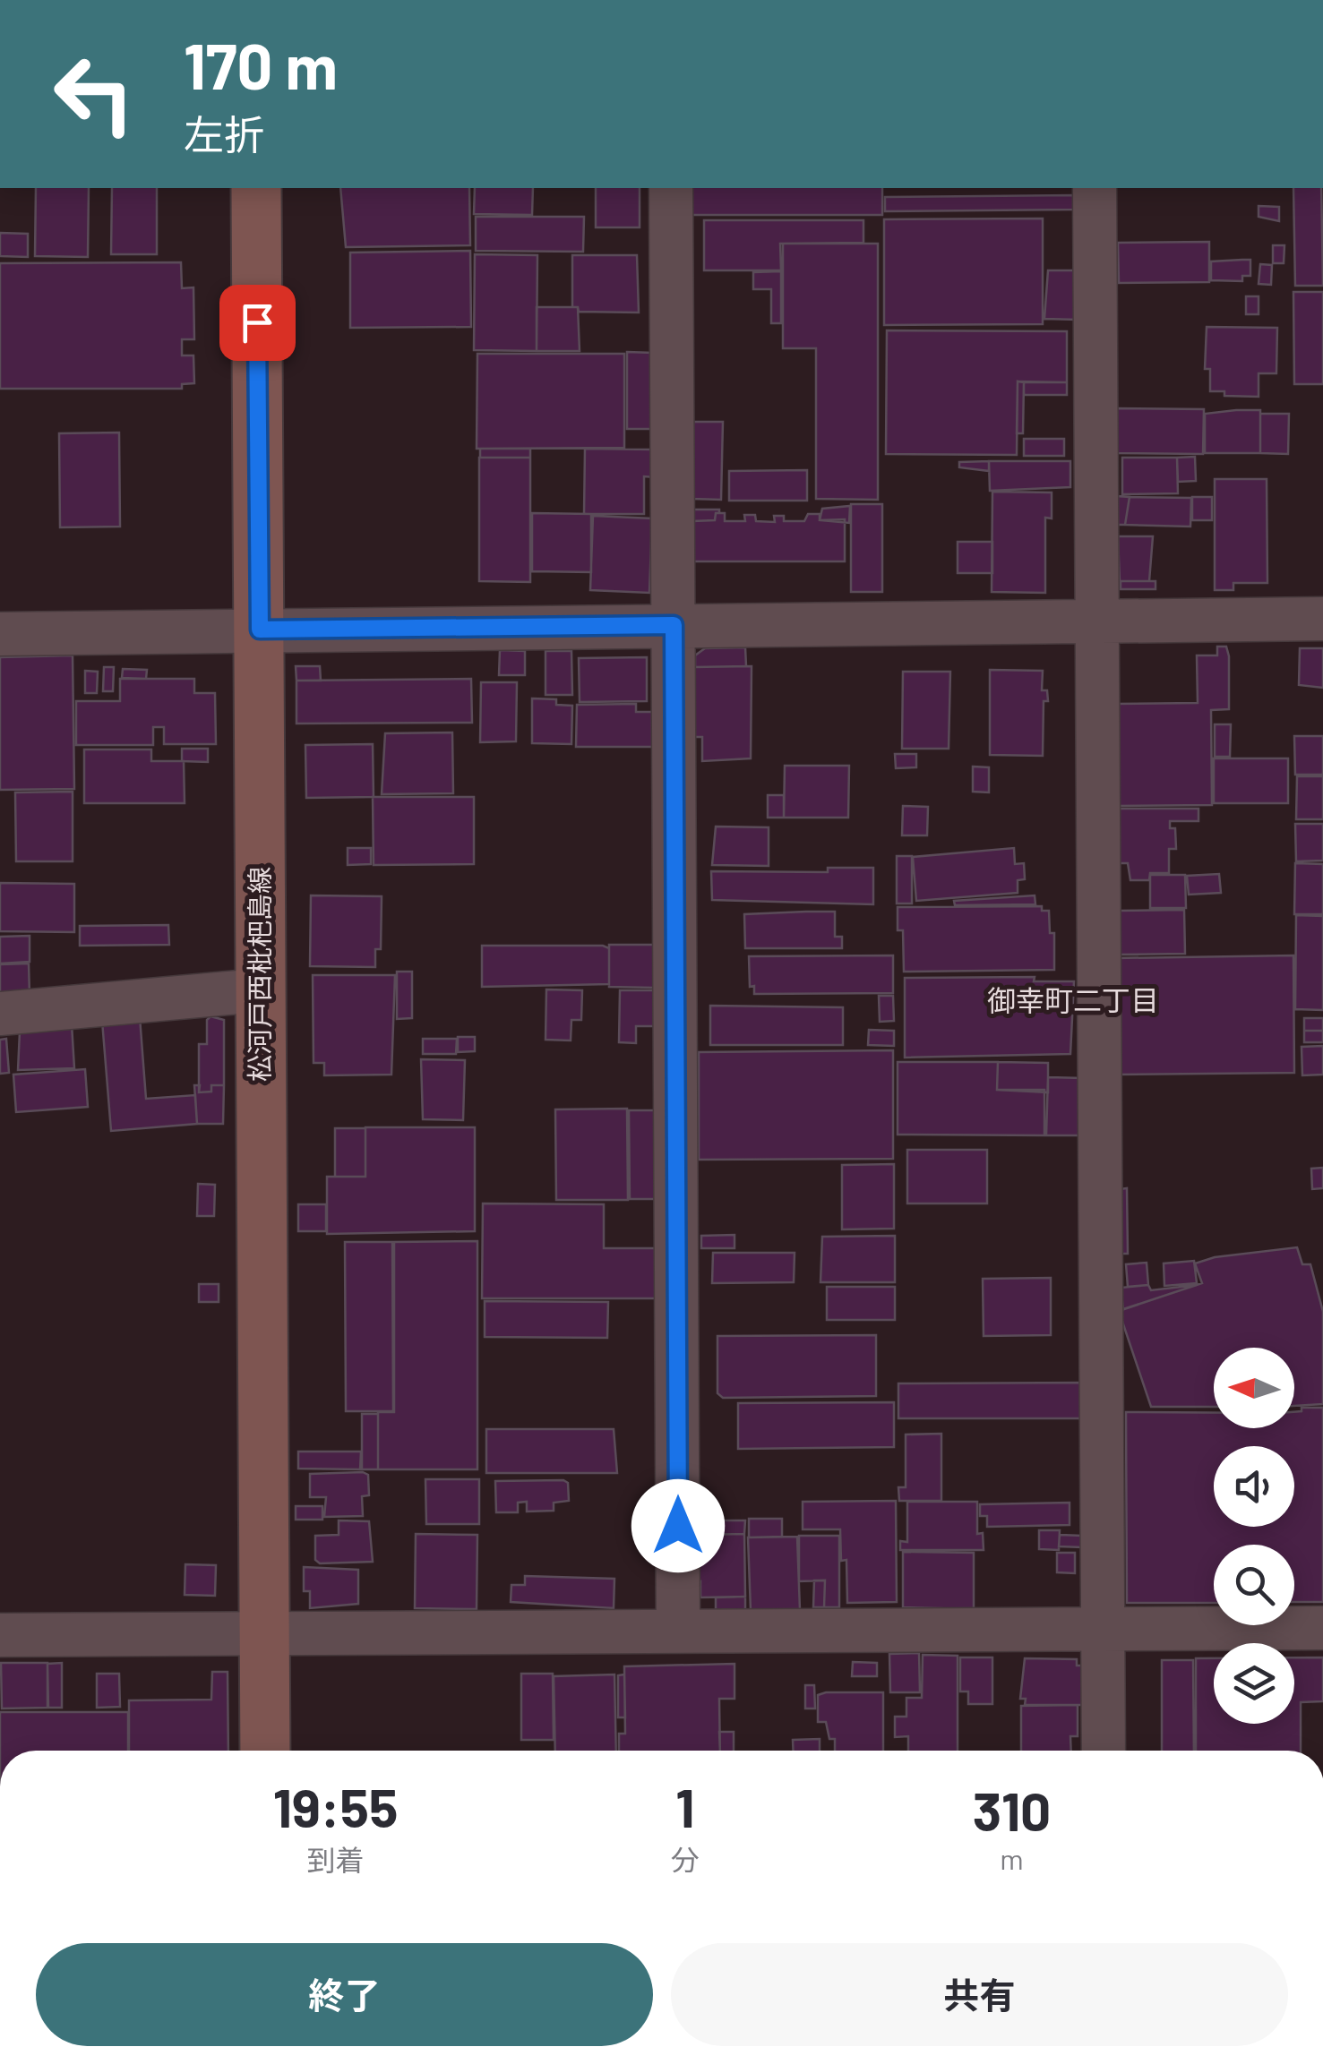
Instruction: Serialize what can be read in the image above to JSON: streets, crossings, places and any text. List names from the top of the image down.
{
  "streets": {
    "main road": ["松河戸西枇杷島線"]
  },
  "districts": ["御幸町二丁目"],
  "north": "left",
  "page": {
    "turn": ["170 m", "左折"],
    "eta": [
      "19:55",
      "到着",
      "1",
      "分",
      "310",
      "m"
    ],
    "buttons": ["終了", "共有"]
  }
}
